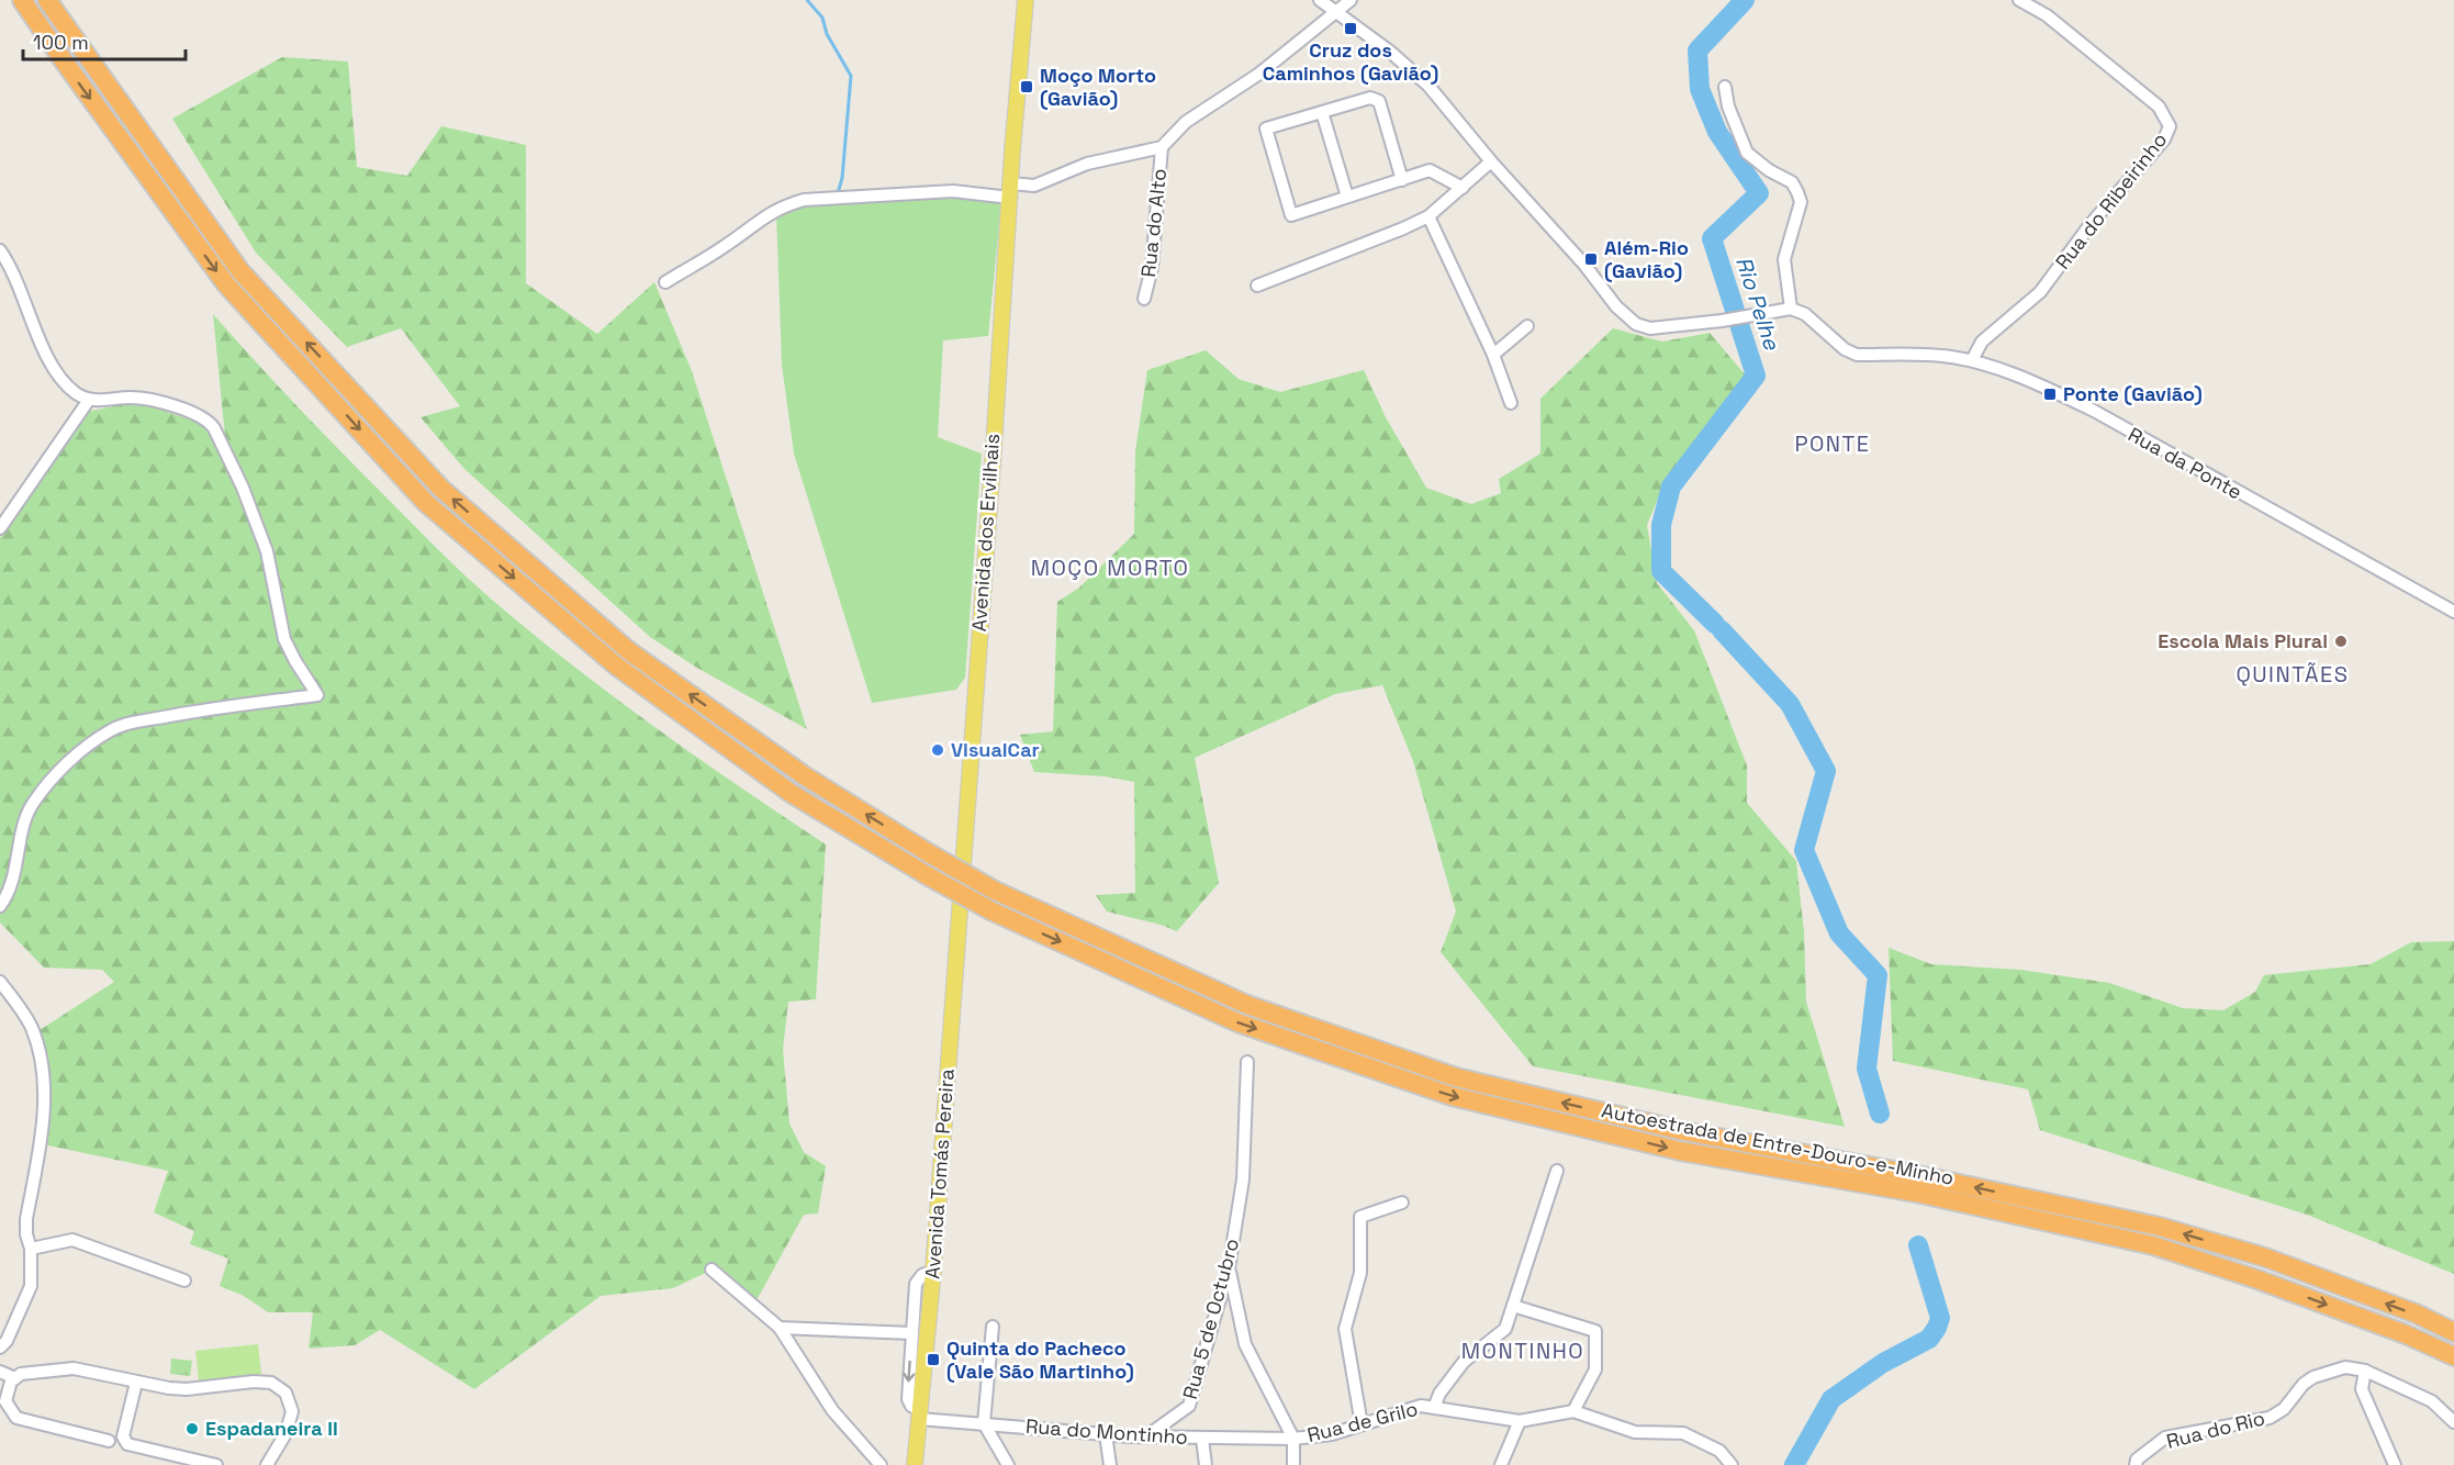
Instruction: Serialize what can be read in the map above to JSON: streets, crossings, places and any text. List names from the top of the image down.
{
  "streets": {
    "highway": ["Autoestrada de Entre-Douro-e-Minho"],
    "main road": ["Avenida dos Ervilhais", "Avenida Tomás Pereira"],
    "street": [
      "Rua do Ribeirinho",
      "Rua do Alto",
      "Rua da Ponte",
      "Rua 5 de Octubro",
      "Rua de Grilo",
      "Rua do Rio",
      "Rua do Montinho"
    ]
  },
  "crossings": [
    ["Rua do Ribeirinho", "Rua da Ponte"],
    ["Avenida dos Ervilhais", "Avenida Tomás Pereira"],
    ["Avenida Tomás Pereira", "Rua do Montinho"],
    ["Rua 5 de Octubro", "Rua do Montinho"],
    ["Rua de Grilo", "Rua do Montinho"]
  ],
  "districts": [
    "PONTE",
    "MOÇO MORTO",
    "QUINTÃES",
    "MONTINHO"
  ],
  "water": ["Rio Pelhe"],
  "places": {
    "transit": [
      "Cruz dos Caminhos (Gavião)",
      "Moço Morto (Gavião)",
      "Além-Rio (Gavião)",
      "Ponte (Gavião)",
      "Quinta do Pacheco (Vale São Martinho)"
    ],
    "other": ["Escola Mais Plural", "VisualCar", "Espadaneira II"]
  },
  "scale_bar": "100 m"
}
